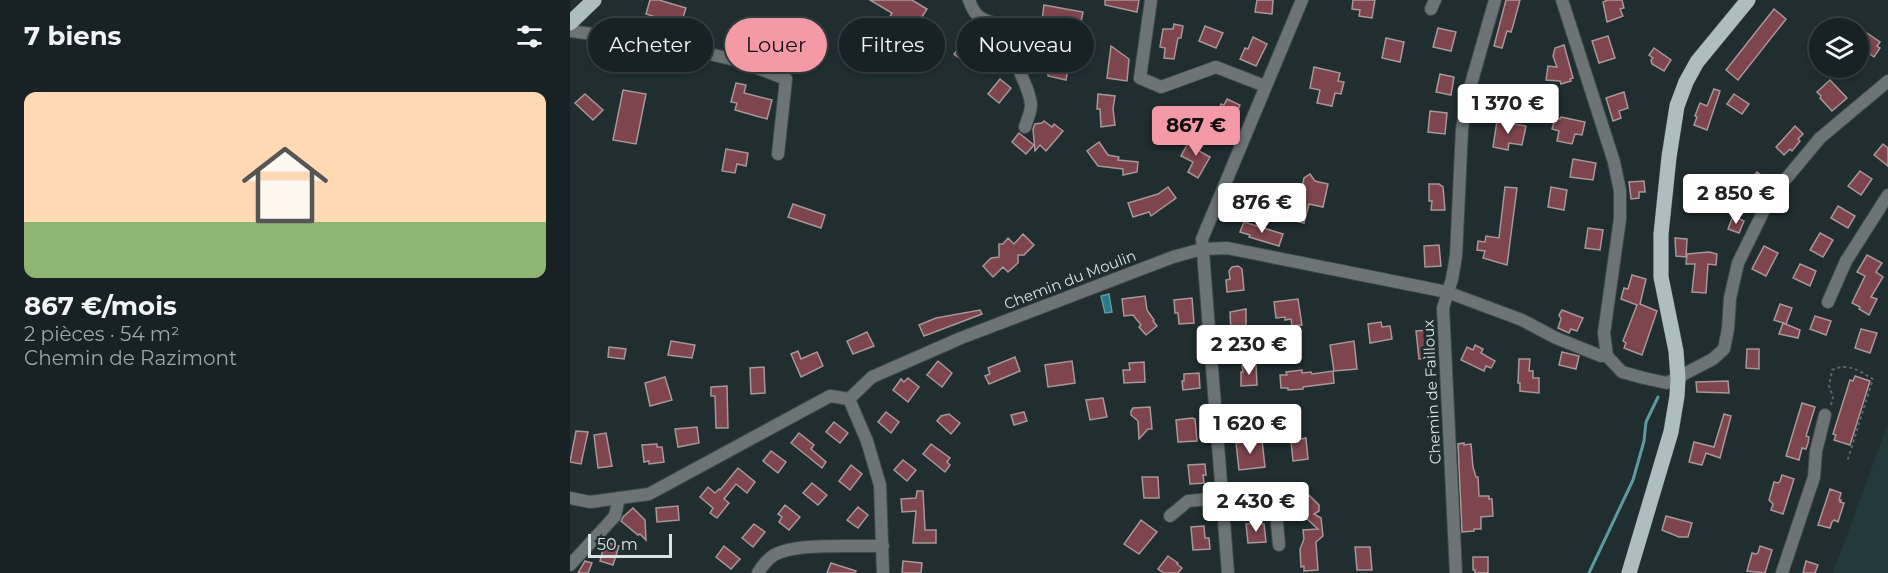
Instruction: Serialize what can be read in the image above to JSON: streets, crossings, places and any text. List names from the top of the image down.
{
  "streets": {
    "street": ["Chemin du Moulin", "Chemin de Failloux"]
  },
  "crossings": [
    ["Chemin du Moulin", "Chemin de Failloux"]
  ],
  "scale_bar": "50 m",
  "page": {
    "heading": "7 biens",
    "chip": [
      "Acheter",
      "Louer",
      "Filtres",
      "Nouveau"
    ],
    "list": [
      {
        "name": "867 €/mois",
        "note": "2 pièces · 54 m² · Chemin de Razimont"
      }
    ],
    "price": [
      "1 370 €",
      "867 €",
      "2 850 €",
      "876 €",
      "2 230 €",
      "1 620 €",
      "2 430 €"
    ],
    "scale": "50 m"
  }
}
